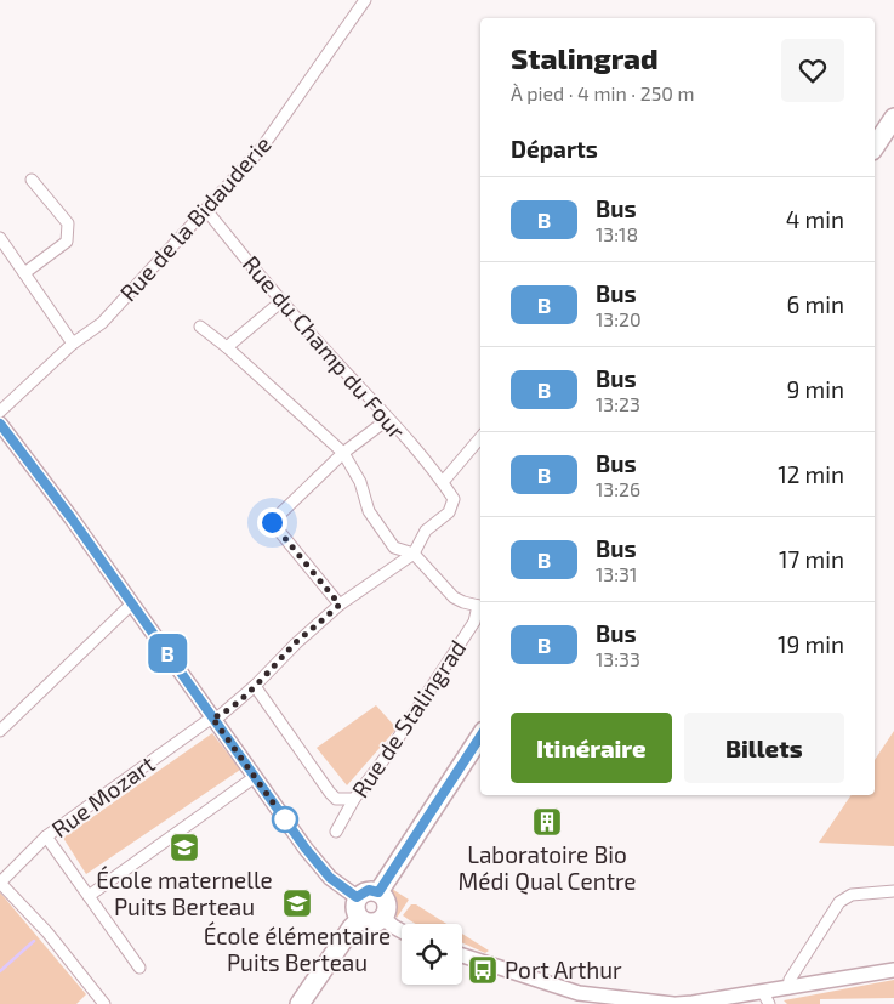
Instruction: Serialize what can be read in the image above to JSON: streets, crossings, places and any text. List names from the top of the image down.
{
  "streets": {
    "street": [
      "Rue de la Bidauderie",
      "Rue du Champ du Four",
      "Rue de Stalingrad",
      "Rue Mozart"
    ]
  },
  "crossings": [
    ["Rue de la Bidauderie", "Rue du Champ du Four"],
    ["Rue du Champ du Four", "Rue Mozart"]
  ],
  "places": {
    "building": ["Laboratoire Bio Médi Qual Centre"],
    "school or university": ["École maternelle Puits Berteau", "École élémentaire Puits Berteau"],
    "bus stop": ["Port Arthur"]
  },
  "lines": ["bus line B"],
  "page": {
    "on_map": "B",
    "heading": [
      ["Stalingrad", "À pied · 4 min · 250 m"],
      "Départs"
    ],
    "list": [
      {
        "mark": "B",
        "name": "Bus",
        "note": "13:18",
        "value": "4 min"
      },
      {
        "mark": "B",
        "name": "Bus",
        "note": "13:20",
        "value": "6 min"
      },
      {
        "mark": "B",
        "name": "Bus",
        "note": "13:23",
        "value": "9 min"
      },
      {
        "mark": "B",
        "name": "Bus",
        "note": "13:26",
        "value": "12 min"
      },
      {
        "mark": "B",
        "name": "Bus",
        "note": "13:31",
        "value": "17 min"
      },
      {
        "mark": "B",
        "name": "Bus",
        "note": "13:33",
        "value": "19 min"
      }
    ],
    "buttons": ["Itinéraire", "Billets"]
  }
}
